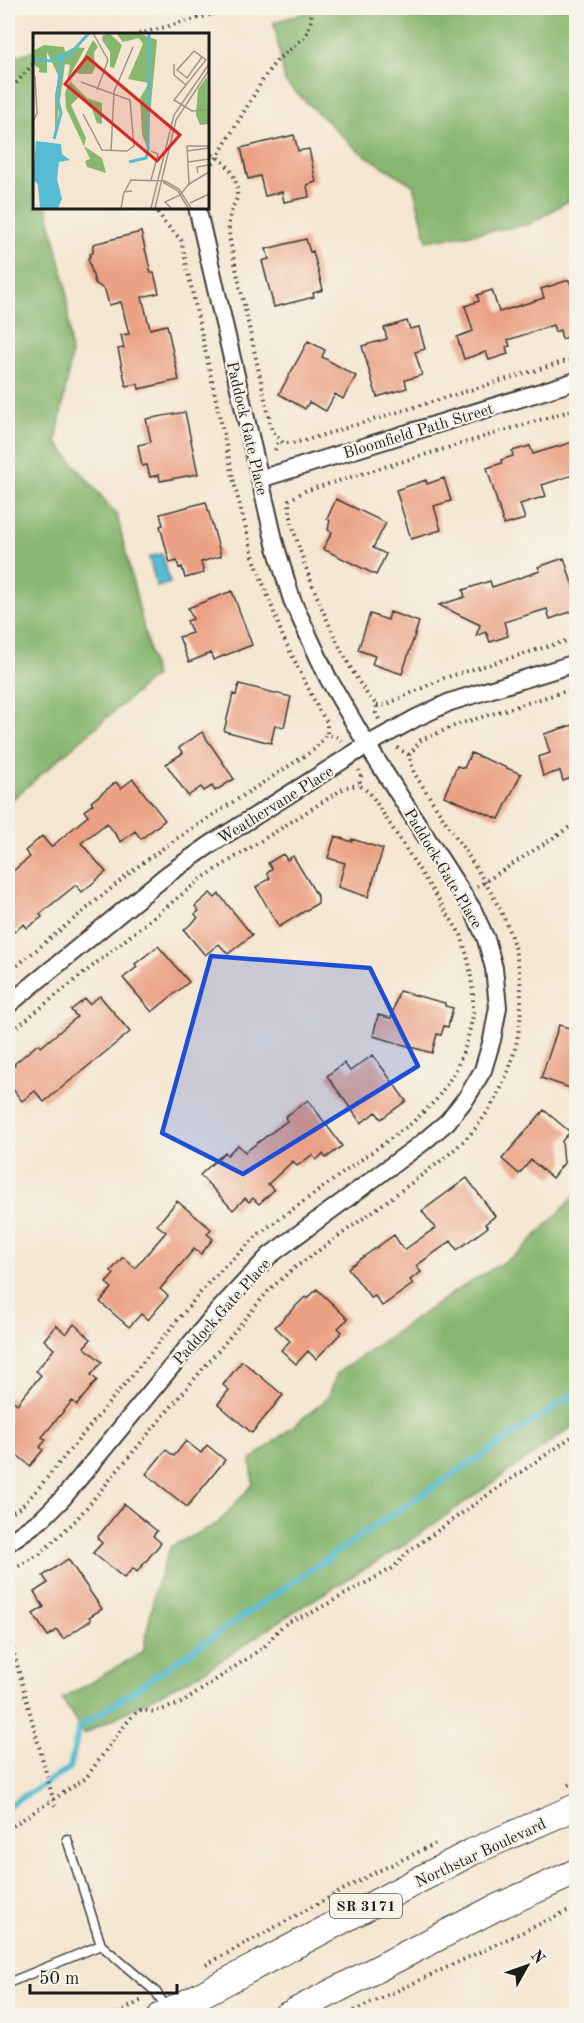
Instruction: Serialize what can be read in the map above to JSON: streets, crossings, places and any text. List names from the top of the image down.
{
  "streets": {
    "main road": ["Northstar Boulevard", "SR 3171"],
    "street": ["Paddock Gate Place", "Bloomfield Path Street", "Weathervane Place"]
  },
  "crossings": [
    ["Paddock Gate Place", "Bloomfield Path Street"],
    ["Paddock Gate Place", "Weathervane Place"]
  ],
  "scale_bar": "50 m",
  "north": "top right"
}
